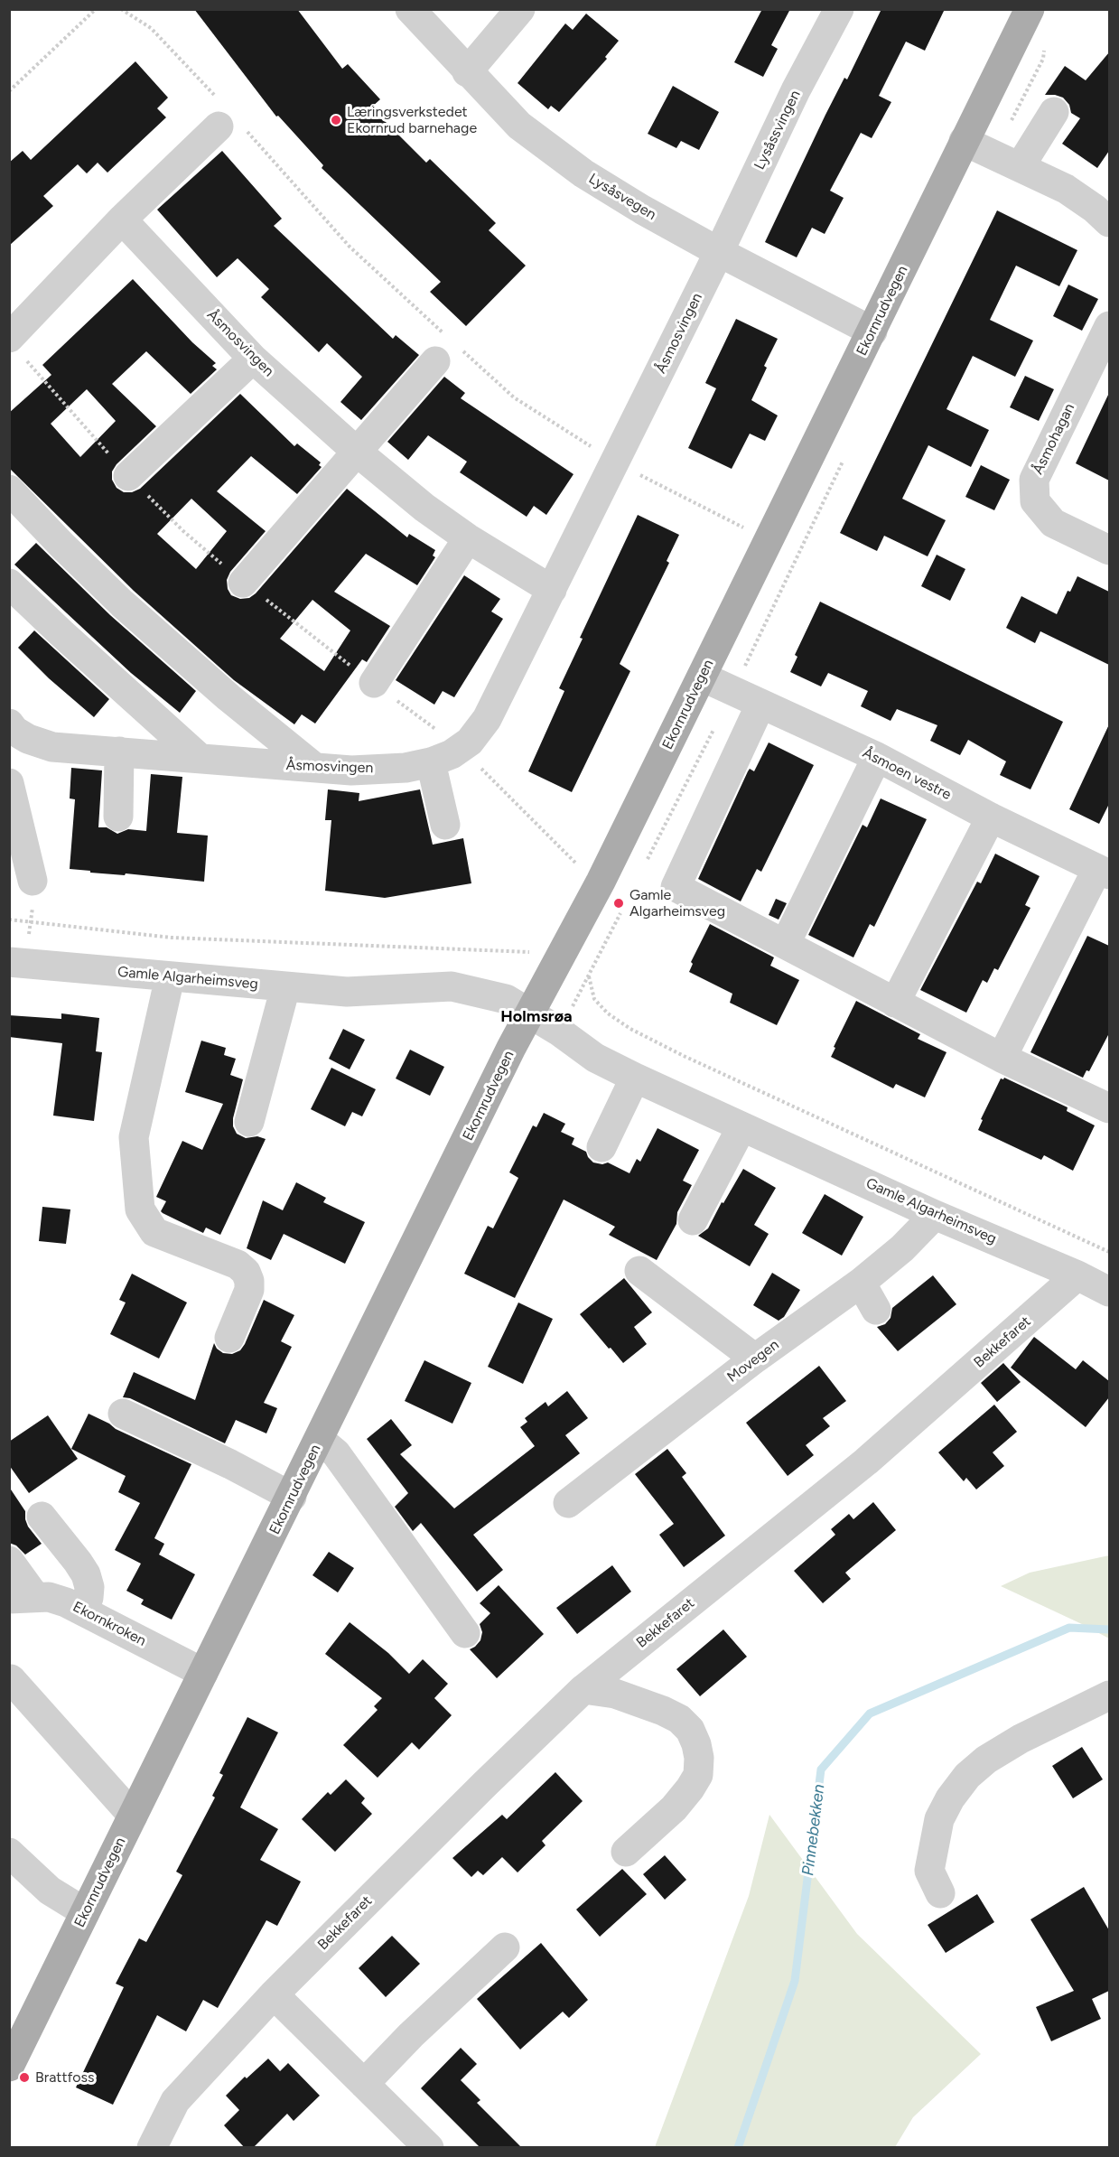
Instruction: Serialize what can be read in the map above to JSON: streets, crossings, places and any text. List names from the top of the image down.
{
  "streets": {
    "main road": ["Ekornrudvegen"],
    "street": [
      "Lysåssvingen",
      "Lysåsvegen",
      "Åsmosvingen",
      "Åsmohagan",
      "Åsmoen vestre",
      "Gamle Algarheimsveg",
      "Bekkefaret",
      "Movegen",
      "Ekornkroken"
    ]
  },
  "crossings": [
    ["Lysåssvingen", "Lysåsvegen"],
    ["Lysåssvingen", "Åsmosvingen"],
    ["Lysåsvegen", "Ekornrudvegen"],
    ["Lysåsvegen", "Åsmosvingen"],
    ["Ekornrudvegen", "Åsmoen vestre"],
    ["Ekornrudvegen", "Gamle Algarheimsveg"],
    ["Ekornrudvegen", "Ekornkroken"],
    ["Gamle Algarheimsveg", "Bekkefaret"],
    ["Gamle Algarheimsveg", "Movegen"]
  ],
  "districts": ["Holmsrøa"],
  "water": ["Pinnebekken"],
  "places": ["Læringsverkstedet Ekornrud barnehage", "Gamle Algarheimsveg", "Brattfoss"]
}
